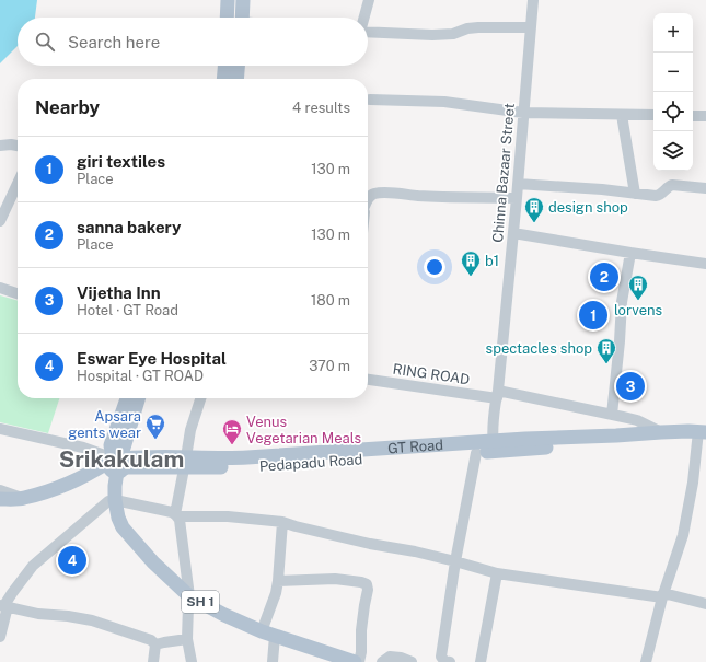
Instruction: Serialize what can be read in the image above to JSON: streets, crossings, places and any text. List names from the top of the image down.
{
  "streets": {
    "main road": ["GT Road", "Pedapadu Road", "SH 1"],
    "street": ["Chinna Bazaar Street", "RING ROAD"]
  },
  "crossings": [
    ["Chinna Bazaar Street", "RING ROAD"],
    ["Chinna Bazaar Street", "GT Road"],
    ["Chinna Bazaar Street", "Pedapadu Road"],
    ["RING ROAD", "GT Road"],
    ["GT Road", "Pedapadu Road"],
    ["Pedapadu Road", "SH 1"]
  ],
  "districts": ["Srikakulam"],
  "places": {
    "building": [
      "design shop",
      "b1",
      "lorvens",
      "spectacles shop"
    ],
    "supermarket": ["Apsara gents wear"],
    "hotel": ["Venus Vegetarian Meals"]
  },
  "page": {
    "map_buttons": ["+", "−"],
    "search": "Search here",
    "heading": ["Nearby", "4 results"],
    "list": [
      {
        "mark": "1",
        "name": "giri textiles",
        "note": "Place",
        "value": "130 m"
      },
      {
        "mark": "2",
        "name": "sanna bakery",
        "note": "Place",
        "value": "130 m"
      },
      {
        "mark": "3",
        "name": "Vijetha Inn",
        "note": "Hotel · GT Road",
        "value": "180 m"
      },
      {
        "mark": "4",
        "name": "Eswar Eye Hospital",
        "note": "Hospital · GT ROAD",
        "value": "370 m"
      }
    ],
    "pins": [
      "2",
      "1",
      "3",
      "4"
    ]
  }
}
